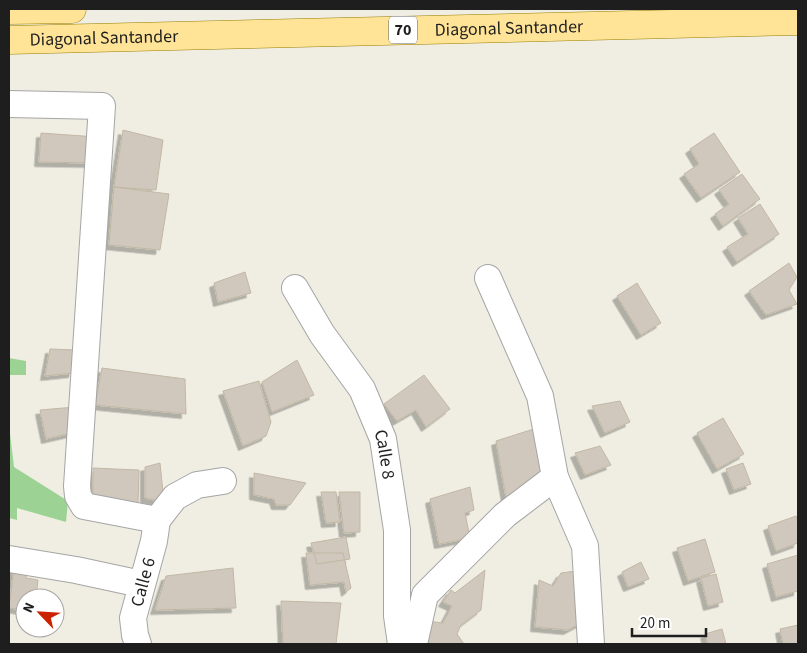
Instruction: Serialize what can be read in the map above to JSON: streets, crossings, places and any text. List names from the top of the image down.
{
  "streets": {
    "main road": ["Diagonal Santander", "70"],
    "street": ["Calle 8", "Calle 6"]
  },
  "scale_bar": "20 m",
  "north": "top left"
}
